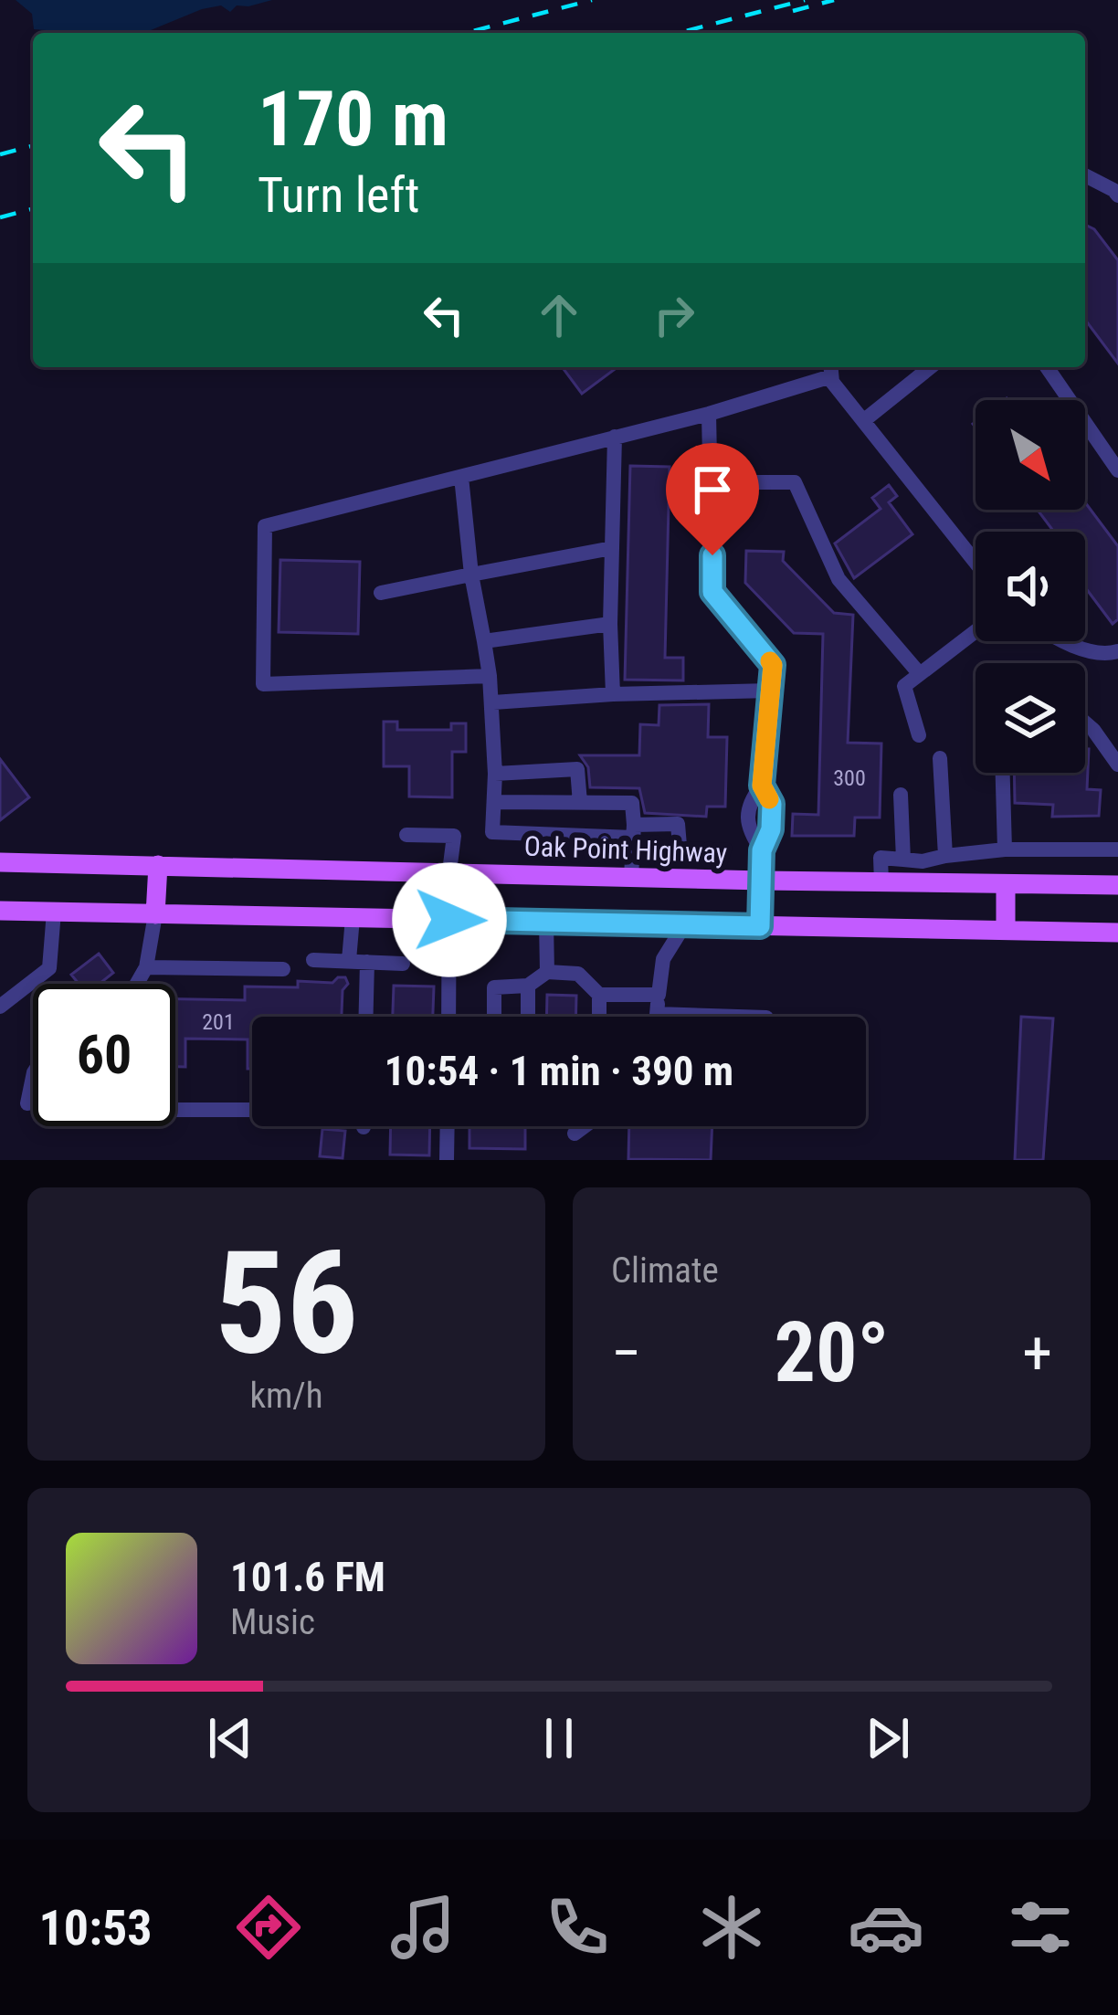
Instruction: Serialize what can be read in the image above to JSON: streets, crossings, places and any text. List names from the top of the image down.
{
  "streets": {
    "main road": ["Oak Point Highway"]
  },
  "house_numbers": ["300", "201"],
  "north": "bottom right",
  "page": {
    "turn": ["170 m", "Turn left"],
    "limit": "60",
    "trip": "10:54 · 1 min · 390 m",
    "tile": [
      ["56", "km/h"],
      "Climate"
    ],
    "heat": ["−", "20°", "+"],
    "song": ["101.6 FM", "Music"],
    "tabs": "10:53"
  }
}
